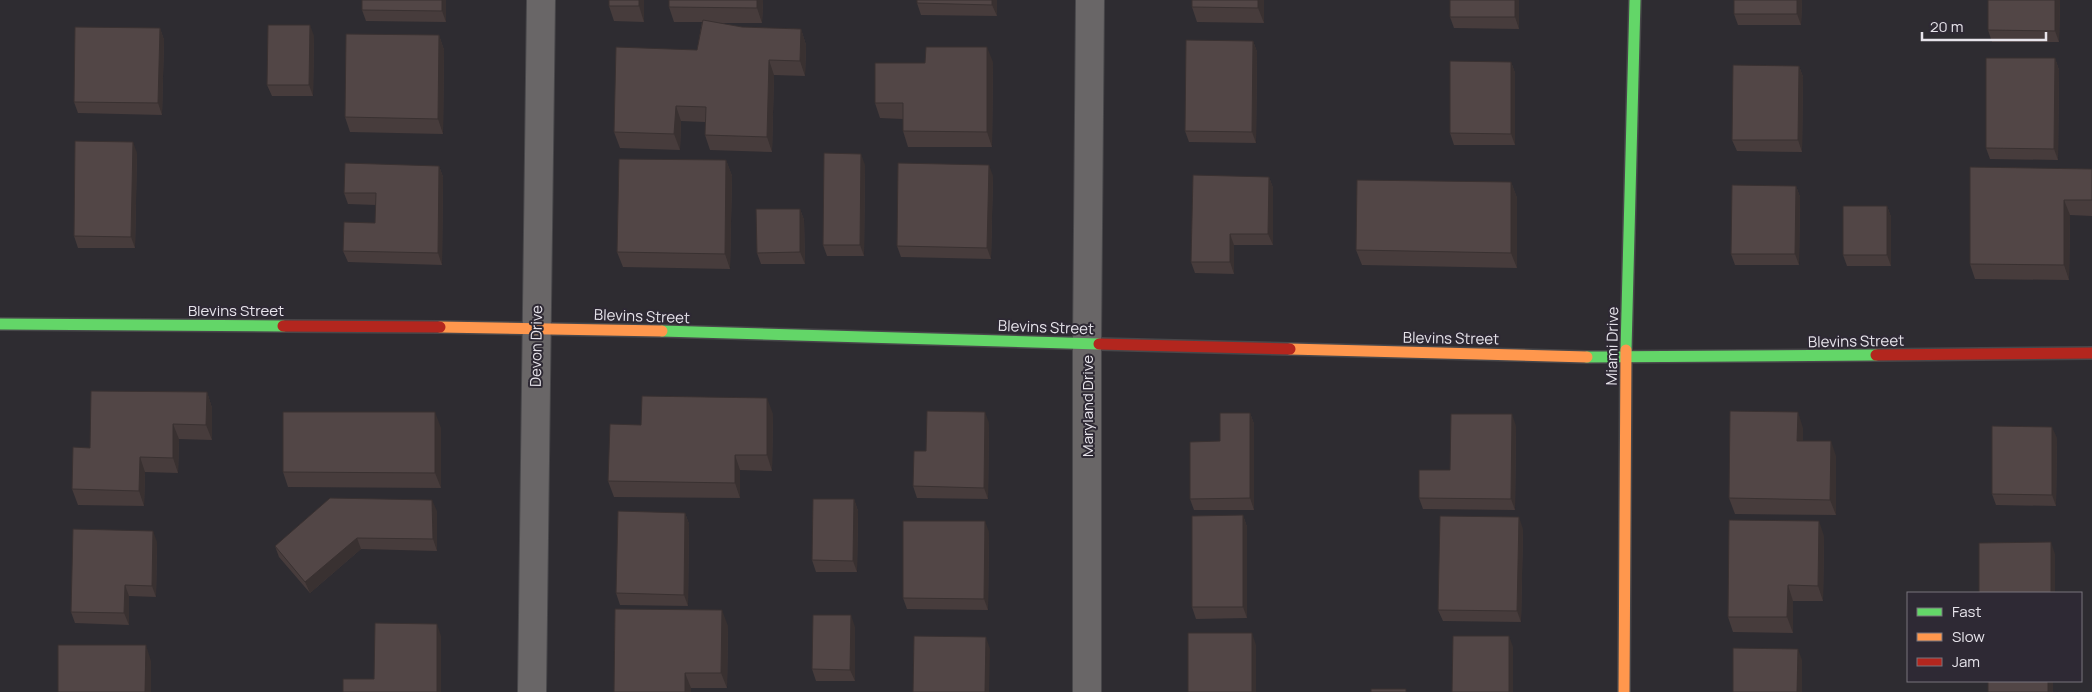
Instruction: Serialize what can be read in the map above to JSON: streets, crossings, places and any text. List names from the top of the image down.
{
  "streets": {
    "street": [
      "Blevins Street",
      "Devon Drive",
      "Miami Drive",
      "Maryland Drive"
    ]
  },
  "crossings": [
    ["Blevins Street", "Devon Drive"],
    ["Blevins Street", "Miami Drive"],
    ["Blevins Street", "Maryland Drive"]
  ],
  "legend": ["Fast", "Slow", "Jam"],
  "scale_bar": "20 m"
}
